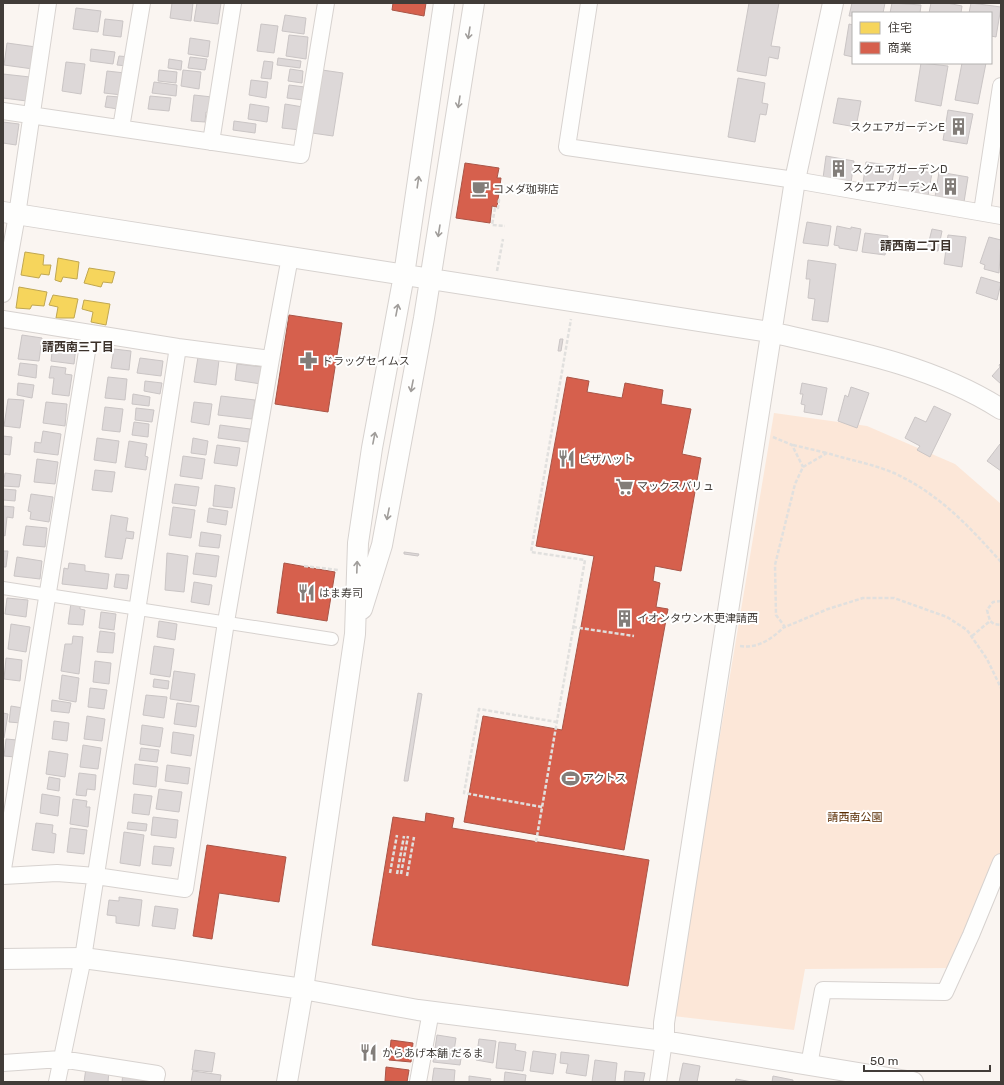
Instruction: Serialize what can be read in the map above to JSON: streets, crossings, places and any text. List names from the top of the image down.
{
  "districts": ["請西南二丁目", "請西南三丁目"],
  "parks": ["請西南公園"],
  "places": {
    "building": [
      "スクエアガーデンE",
      "スクエアガーデンD",
      "スクエアガーデンA",
      "イオンタウン木更津請西"
    ],
    "cafe": ["コメダ珈琲店"],
    "pharmacy": ["ドラッグセイムス"],
    "restaurant": ["ピザハット", "はま寿司", "からあげ本舗 だるま"],
    "supermarket": ["マックスバリュ"],
    "sports": ["アクトス"]
  },
  "legend": ["住宅", "商業"],
  "scale_bar": "50 m"
}
